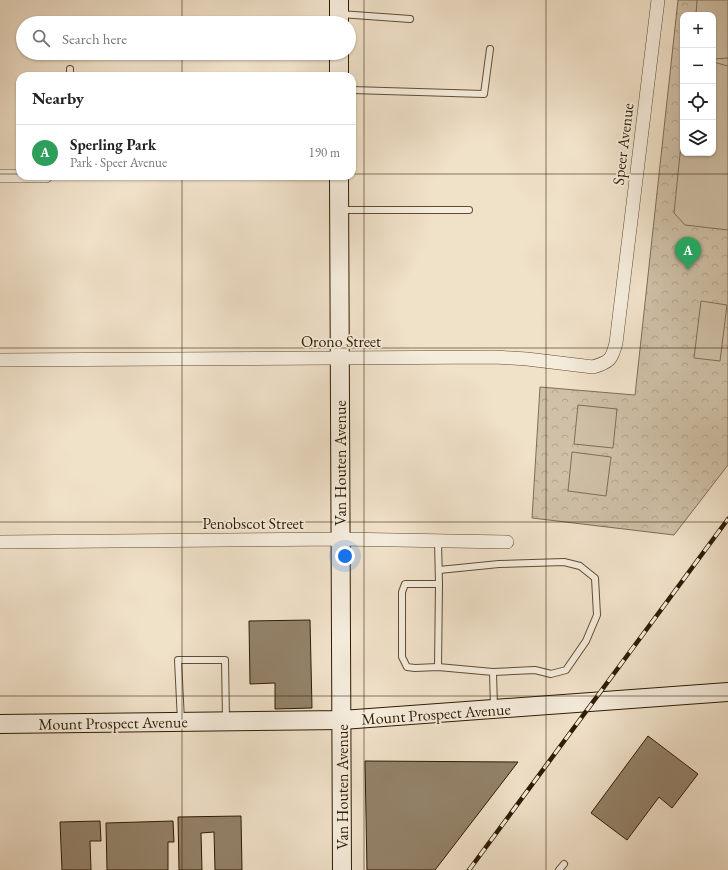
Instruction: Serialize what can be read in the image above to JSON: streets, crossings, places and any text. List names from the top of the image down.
{
  "streets": {
    "street": [
      "Speer Avenue",
      "Orono Street",
      "Van Houten Avenue",
      "Penobscot Street",
      "Mount Prospect Avenue"
    ]
  },
  "crossings": [
    ["Speer Avenue", "Orono Street"],
    ["Orono Street", "Van Houten Avenue"],
    ["Van Houten Avenue", "Penobscot Street"],
    ["Van Houten Avenue", "Mount Prospect Avenue"]
  ],
  "page": {
    "map_buttons": ["+", "−"],
    "search": "Search here",
    "heading": "Nearby",
    "list": [
      {
        "mark": "A",
        "name": "Sperling Park",
        "note": "Park · Speer Avenue",
        "value": "190 m"
      }
    ],
    "pins": "A"
  }
}
